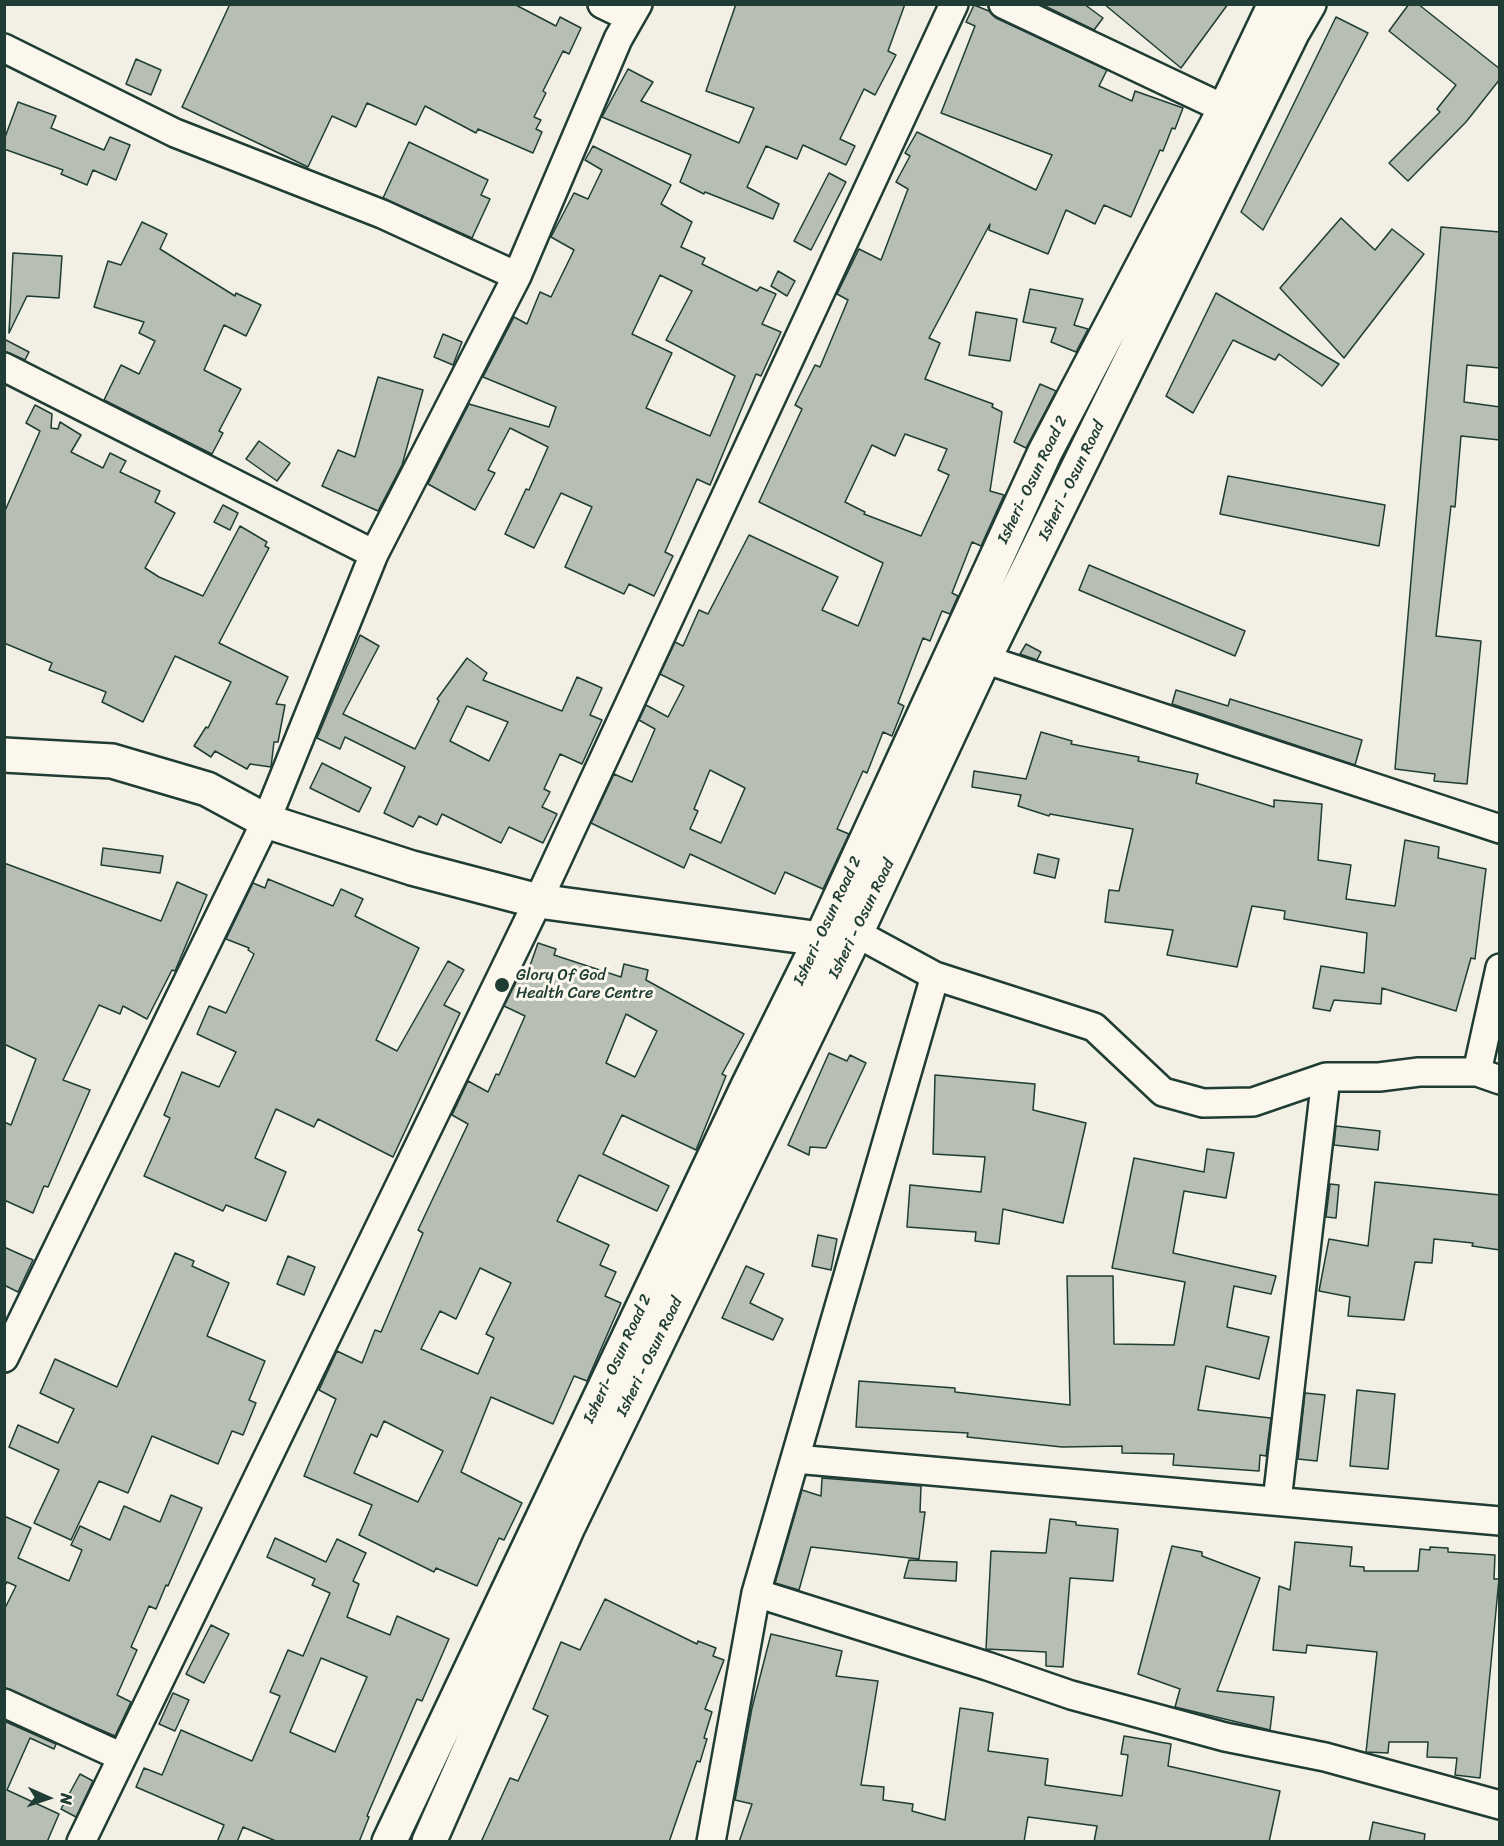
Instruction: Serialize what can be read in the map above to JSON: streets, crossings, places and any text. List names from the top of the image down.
{
  "streets": {
    "main road": ["Isheri- Osun Road 2", "Isheri - Osun Road"]
  },
  "crossings": [
    ["Isheri- Osun Road 2", "Isheri - Osun Road"]
  ],
  "places": ["Glory Of God Health Care Centre"],
  "north": "right"
}
